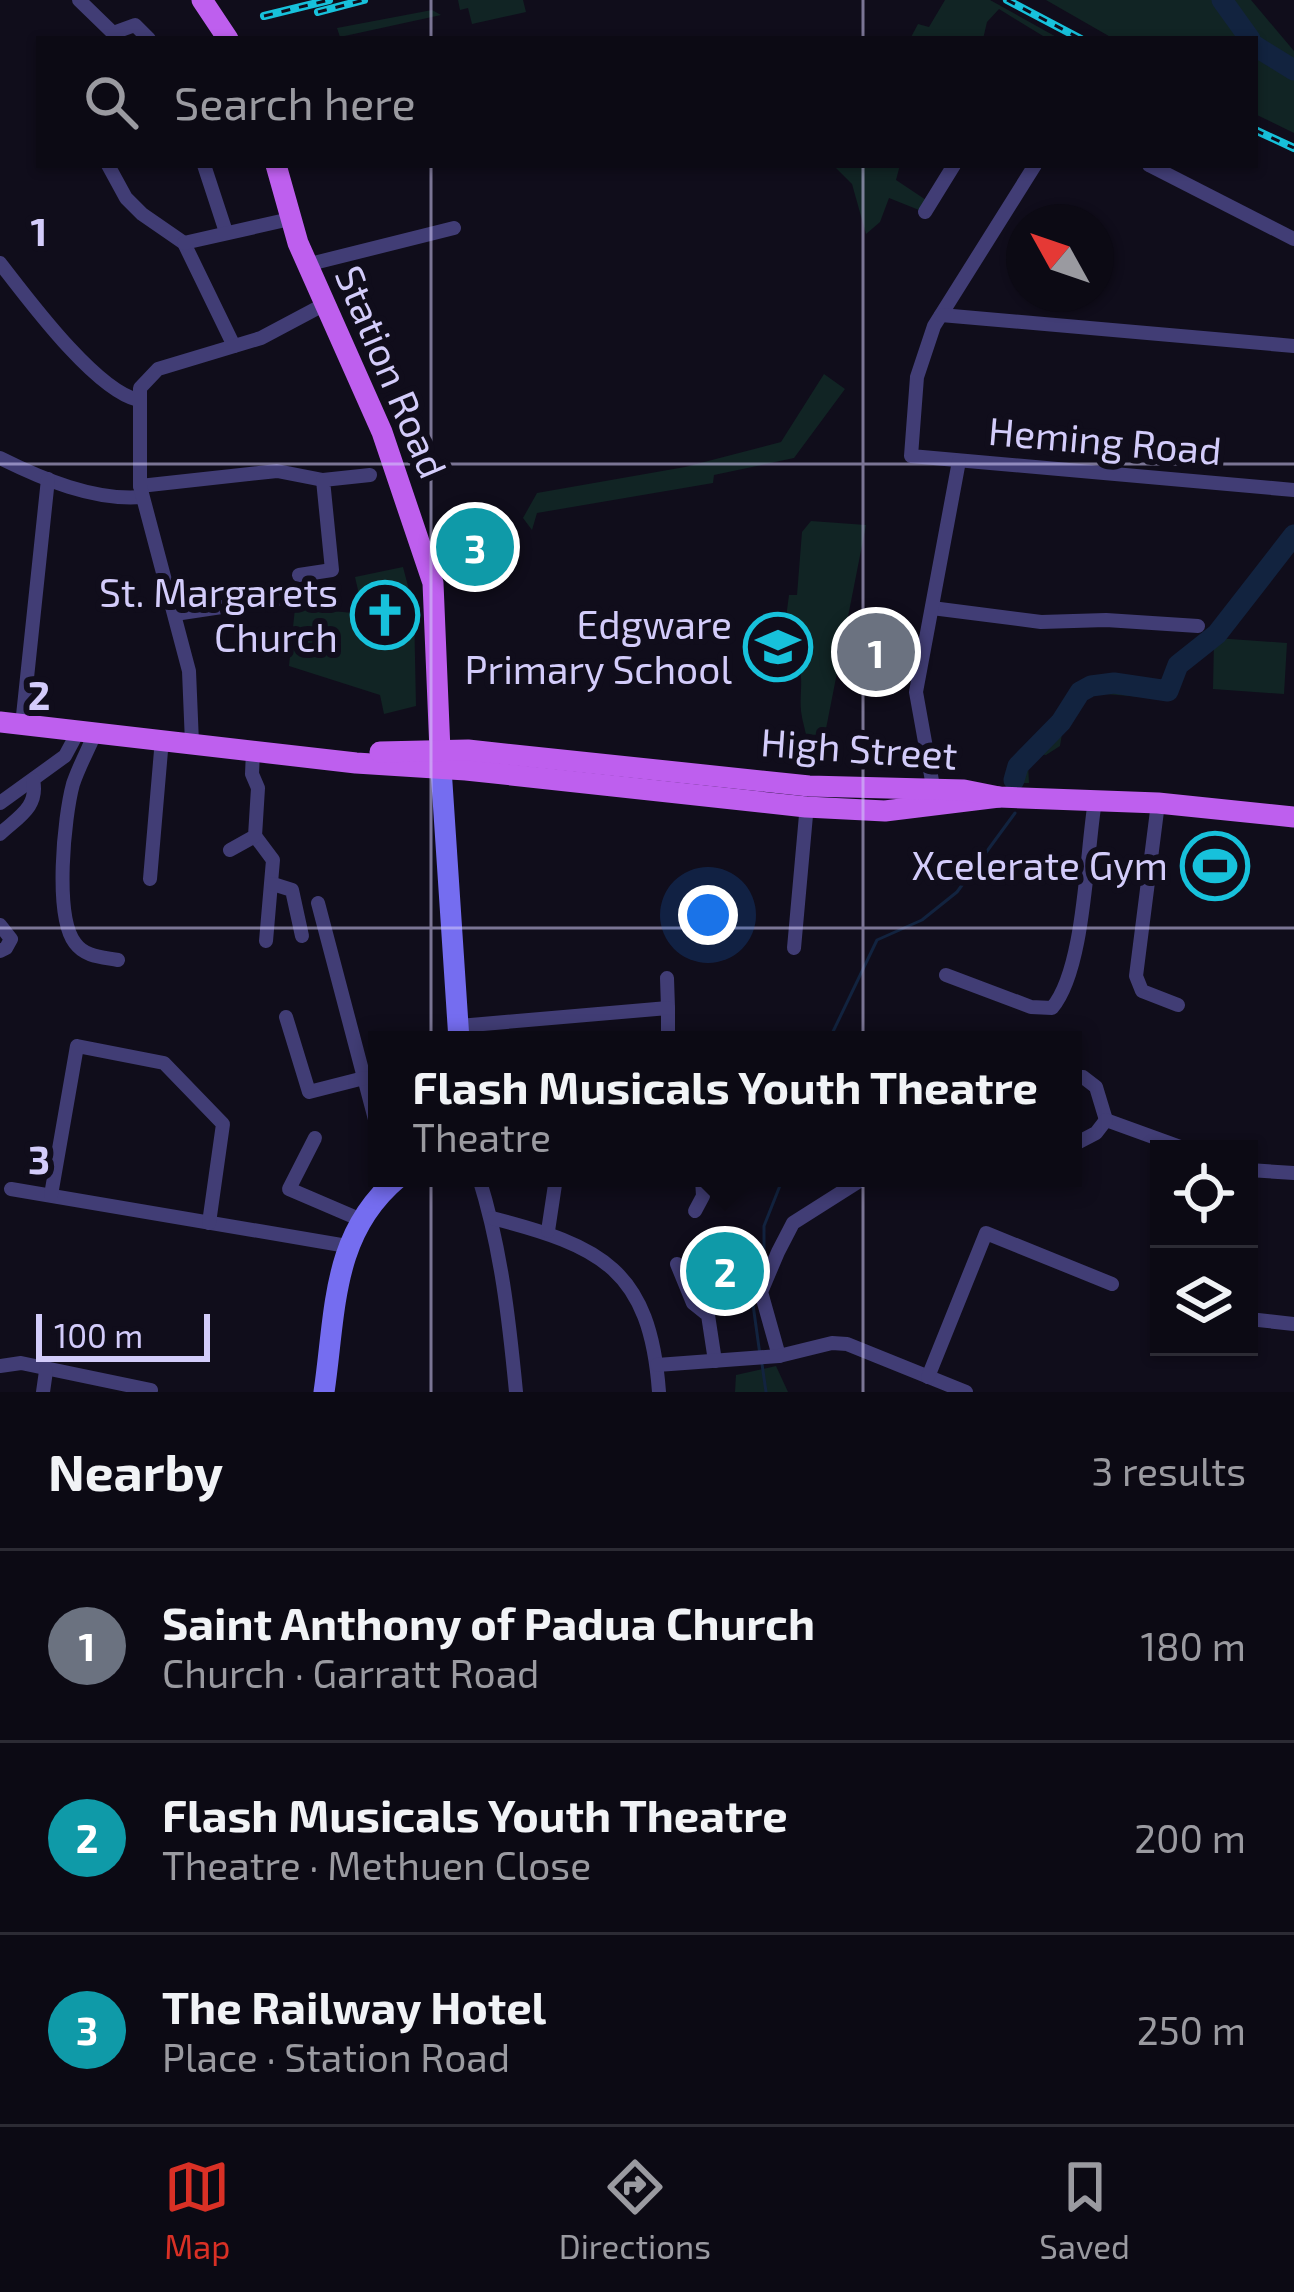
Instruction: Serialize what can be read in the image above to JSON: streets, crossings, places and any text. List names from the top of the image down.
{
  "streets": {
    "main road": ["Station Road", "High Street"],
    "street": ["Heming Road"]
  },
  "crossings": [
    ["Station Road", "High Street"]
  ],
  "places": {
    "church": ["St. Margarets Church"],
    "school or university": ["Edgware Primary School"],
    "sports": ["Xcelerate Gym"]
  },
  "scale_bar": "100 m",
  "north": "top left",
  "page": {
    "search": "Search here",
    "pins": ["3", "1", "2"],
    "popup": ["Flash Musicals Youth Theatre", "Theatre"],
    "scale": "100 m",
    "heading": ["Nearby", "3 results"],
    "list": [
      {
        "mark": "1",
        "name": "Saint Anthony of Padua Church",
        "note": "Church · Garratt Road",
        "value": "180 m"
      },
      {
        "mark": "2",
        "name": "Flash Musicals Youth Theatre",
        "note": "Theatre · Methuen Close",
        "value": "200 m"
      },
      {
        "mark": "3",
        "name": "The Railway Hotel",
        "note": "Place · Station Road",
        "value": "250 m"
      }
    ],
    "nav": ["Map", "Directions", "Saved"]
  },
  "grid": {
    "rows": ["1", "2", "3"]
  }
}
